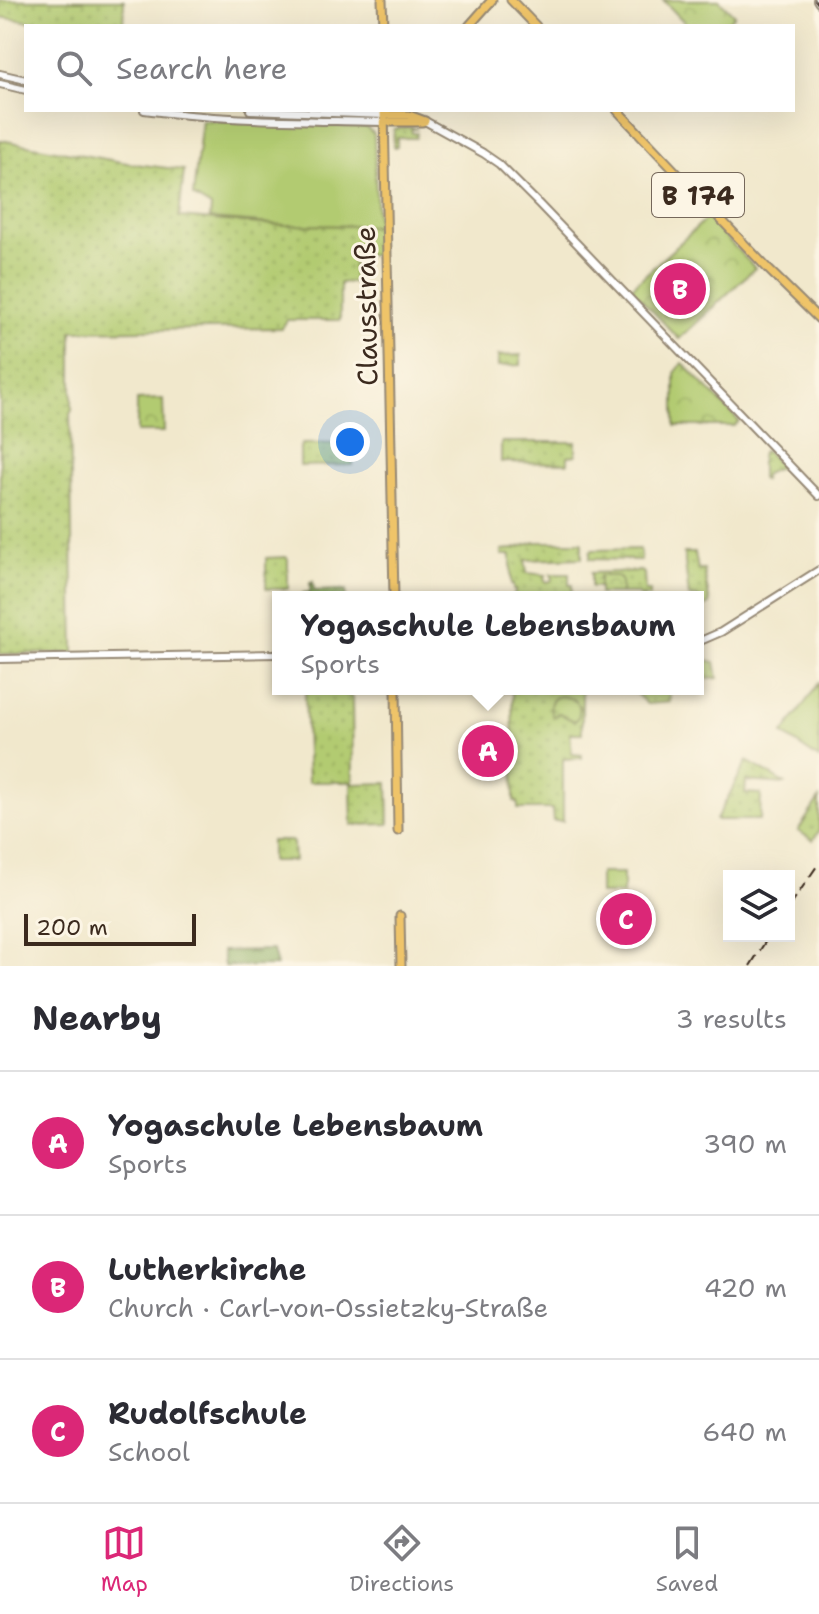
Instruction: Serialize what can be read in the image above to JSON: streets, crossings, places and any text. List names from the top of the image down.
{
  "streets": {
    "main road": ["B 174", "Clausstraße"]
  },
  "scale_bar": "200 m",
  "page": {
    "search": "Search here",
    "pins": ["B", "A", "C"],
    "popup": ["Yogaschule Lebensbaum", "Sports"],
    "scale": "200 m",
    "heading": ["Nearby", "3 results"],
    "list": [
      {
        "mark": "A",
        "name": "Yogaschule Lebensbaum",
        "note": "Sports",
        "value": "390 m"
      },
      {
        "mark": "B",
        "name": "Lutherkirche",
        "note": "Church · Carl-von-Ossietzky-Straße",
        "value": "420 m"
      },
      {
        "mark": "C",
        "name": "Rudolfschule",
        "note": "School",
        "value": "640 m"
      }
    ],
    "nav": ["Map", "Directions", "Saved"]
  }
}
